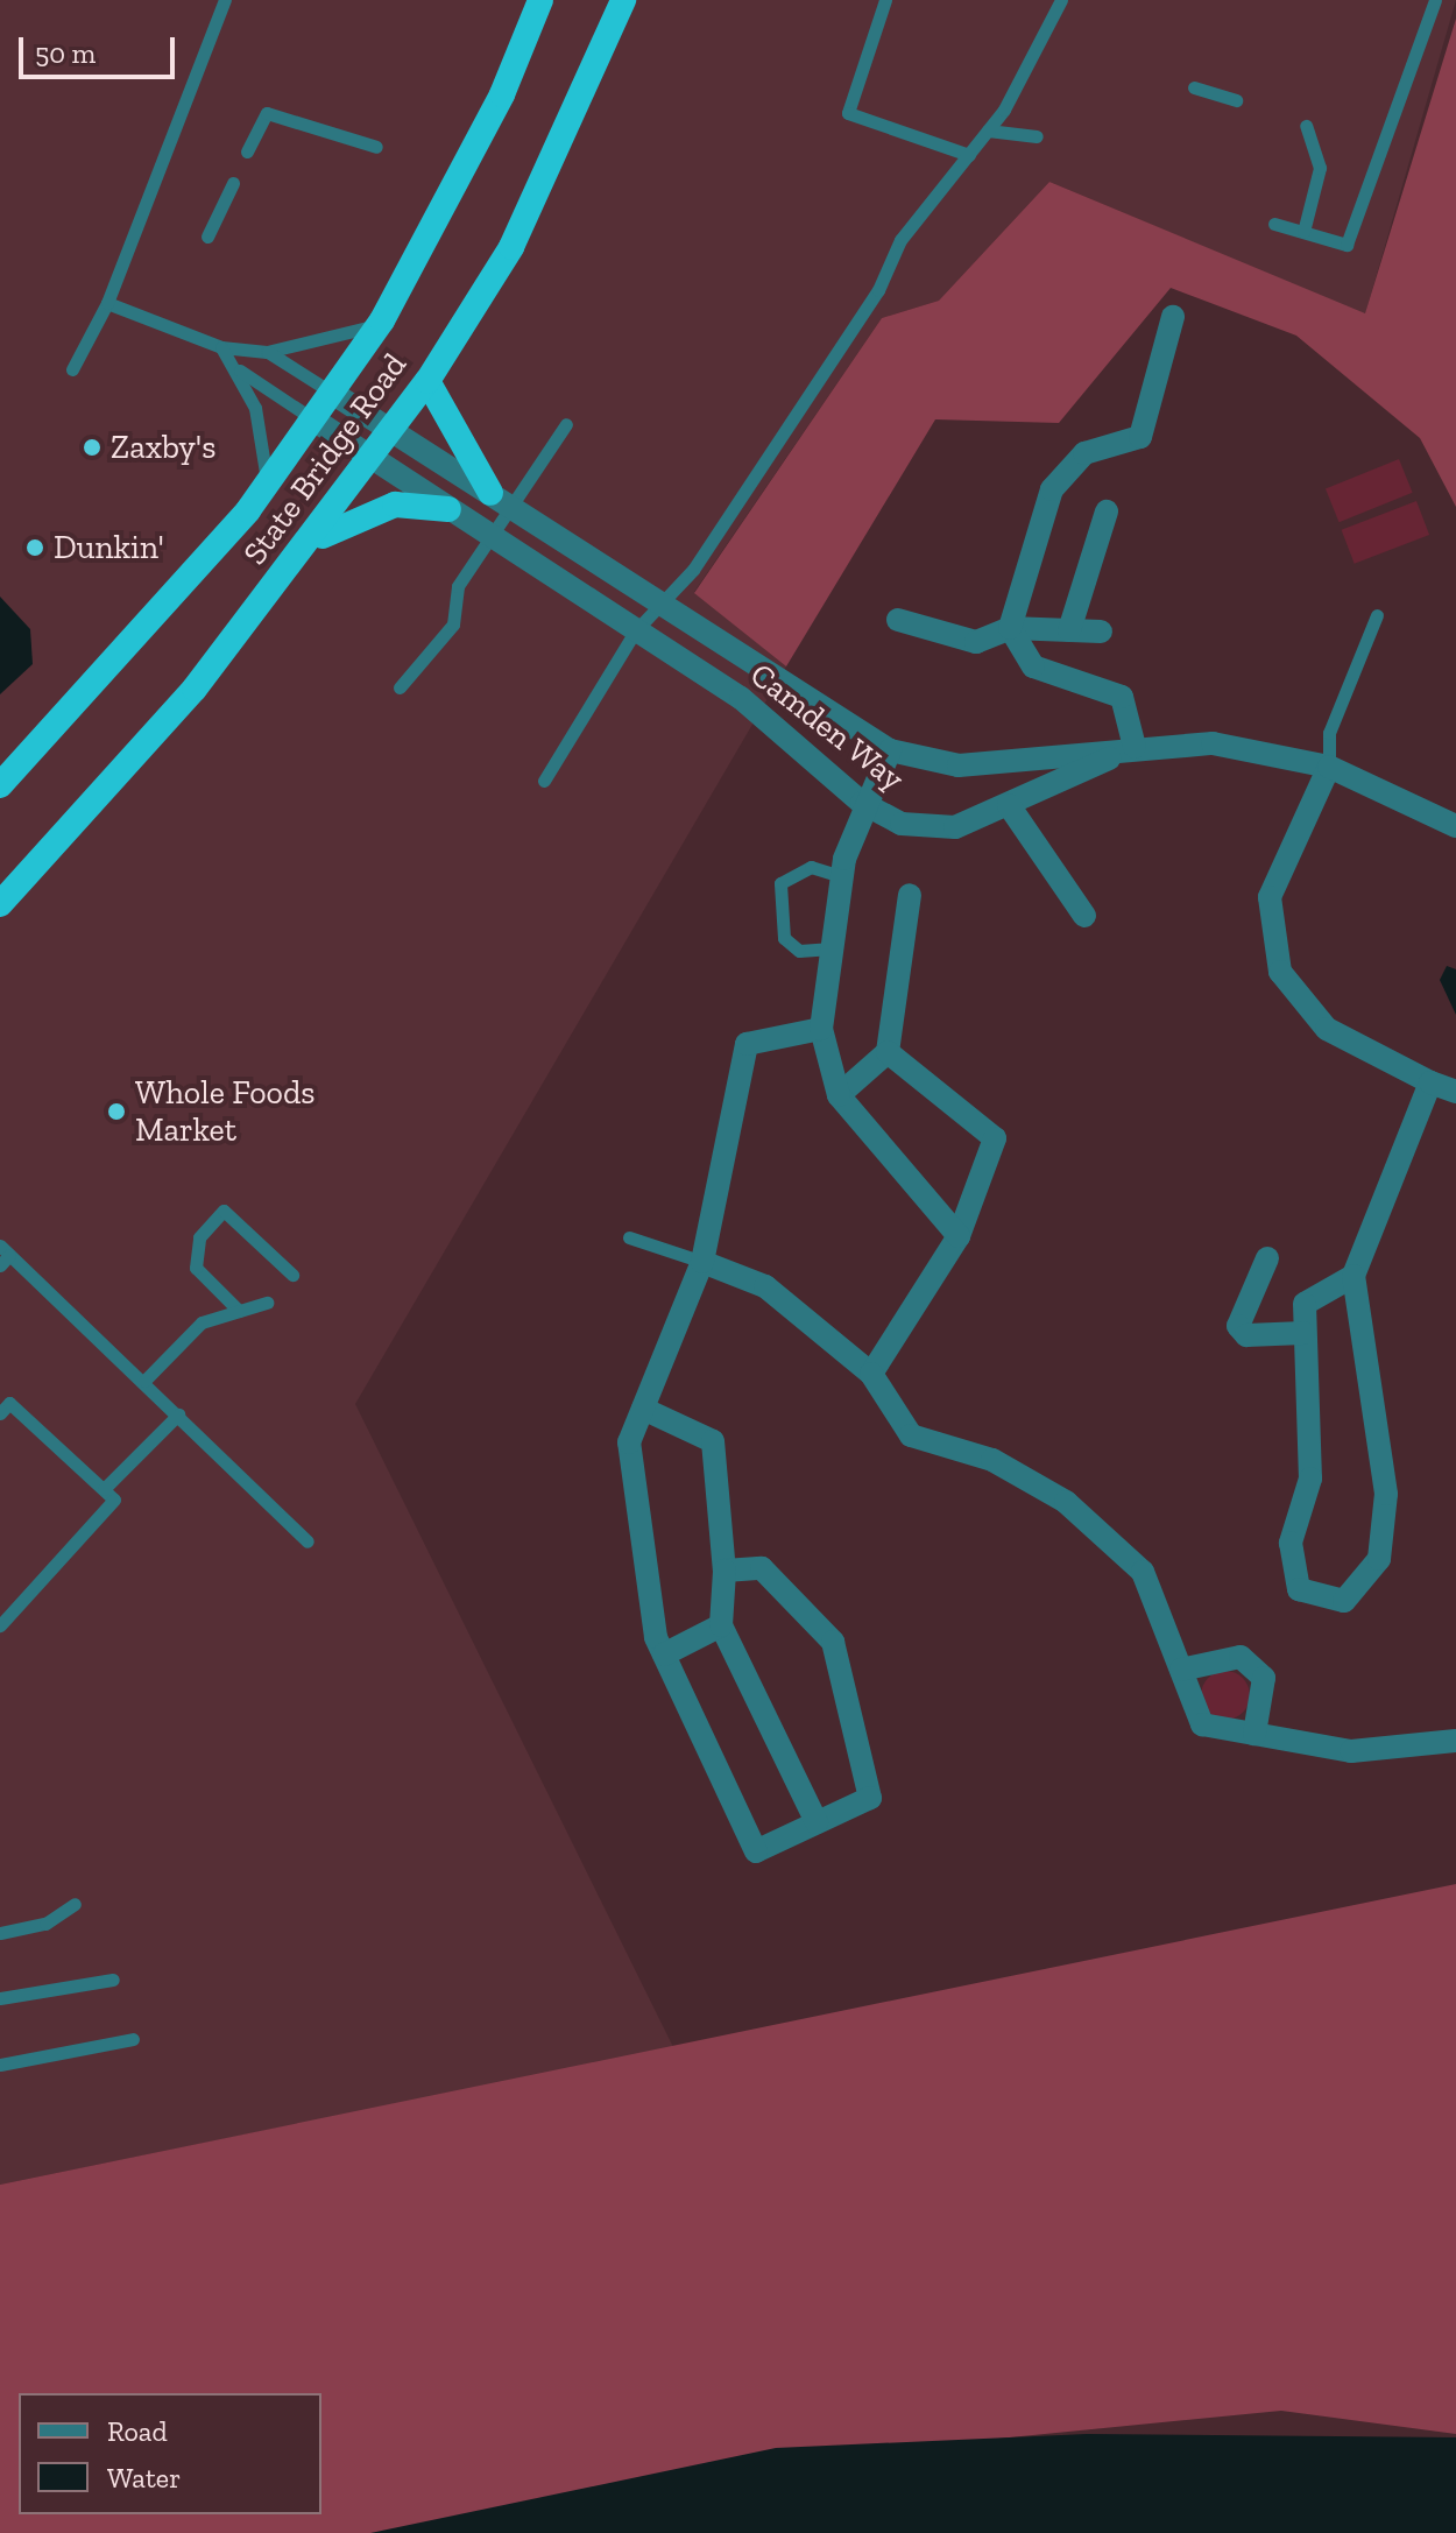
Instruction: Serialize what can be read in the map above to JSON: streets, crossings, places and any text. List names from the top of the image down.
{
  "streets": {
    "highway": ["State Bridge Road"],
    "street": ["Camden Way"]
  },
  "crossings": [
    ["State Bridge Road", "Camden Way"]
  ],
  "places": ["Zaxby's", "Dunkin'", "Whole Foods Market"],
  "legend": ["Road", "Water"],
  "scale_bar": "50 m"
}
